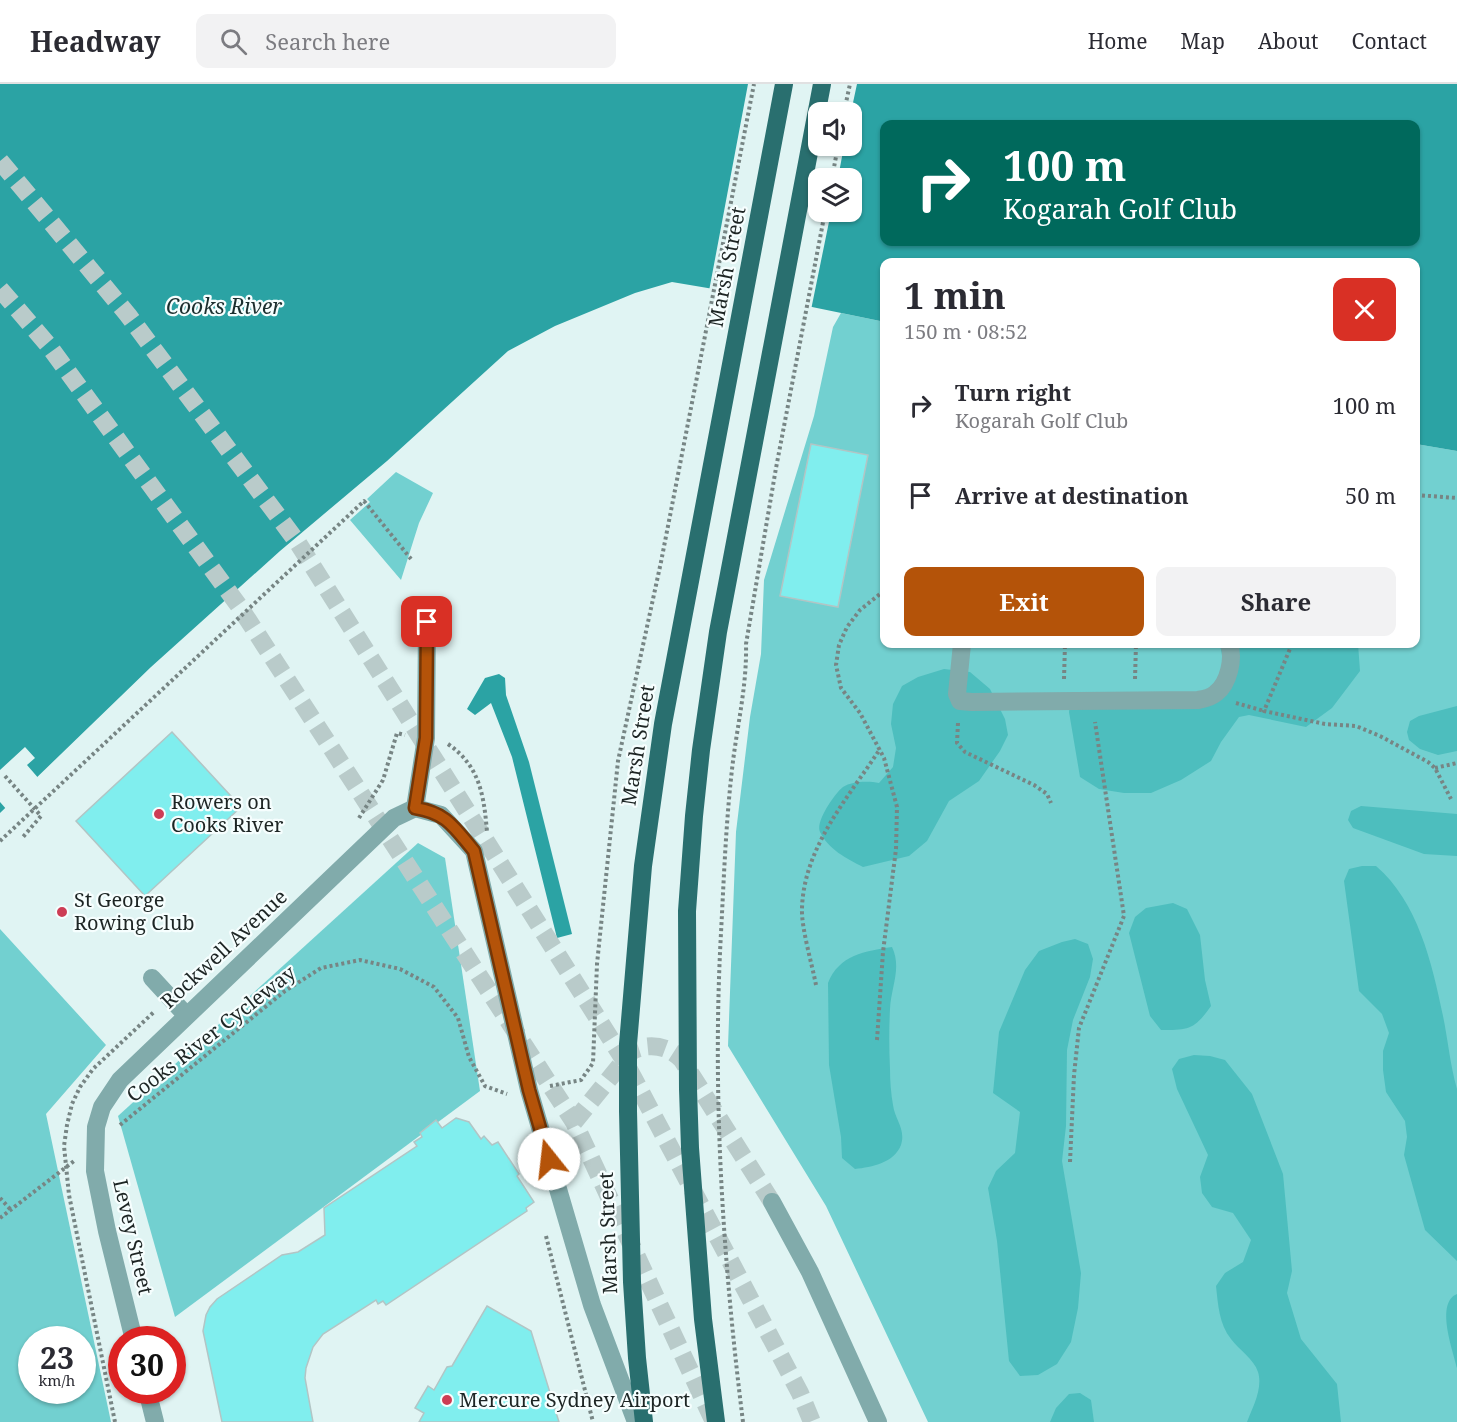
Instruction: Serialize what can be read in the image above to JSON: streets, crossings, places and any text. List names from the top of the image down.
{
  "streets": {
    "main road": ["Marsh Street"],
    "street": ["Rockwell Avenue", "Levey Street"],
    "path": ["Cooks River Cycleway"]
  },
  "crossings": [
    ["Marsh Street", "Rockwell Avenue"],
    ["Rockwell Avenue", "Cooks River Cycleway"],
    ["Rockwell Avenue", "Levey Street"],
    ["Cooks River Cycleway", "Levey Street"]
  ],
  "water": ["Cooks River"],
  "places": ["Rowers on Cooks River", "St George Rowing Club", "Mercure Sydney Airport"],
  "page": {
    "header": "Headway",
    "search": "Search here",
    "nav": [
      "Home",
      "Map",
      "About",
      "Contact"
    ],
    "turn": ["100 m", "Kogarah Golf Club"],
    "heading": ["1 min", "150 m · 08:52"],
    "list": [
      {
        "name": "Turn right",
        "note": "Kogarah Golf Club",
        "value": "100 m"
      },
      {
        "name": "Arrive at destination",
        "value": "50 m"
      }
    ],
    "buttons": ["Exit", "Share"],
    "speed": "23 km/h",
    "limit": "30"
  }
}
